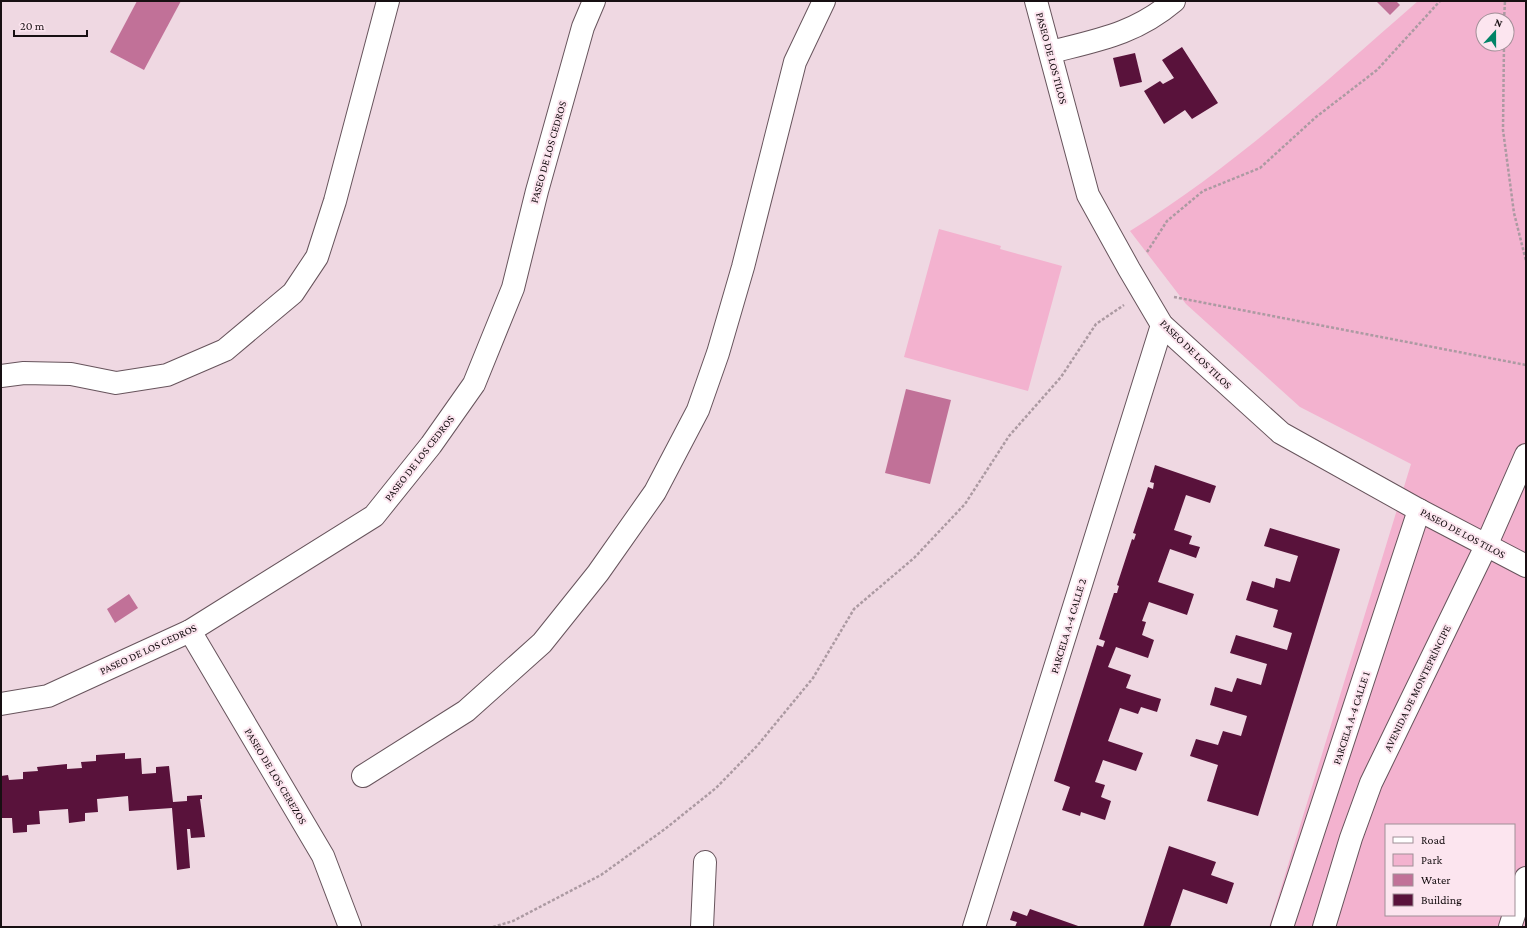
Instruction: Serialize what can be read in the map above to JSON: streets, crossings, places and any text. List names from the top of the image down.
{
  "streets": {
    "street": [
      "PASEO DE LOS TILOS",
      "PASEO DE LOS CEDROS",
      "PARCELA A-4 CALLE 2",
      "AVENIDA DE MONTEPRÍNCIPE",
      "PARCELA A-4 CALLE 1",
      "PASEO DE LOS CEREZOS"
    ]
  },
  "crossings": [
    ["PASEO DE LOS TILOS", "PARCELA A-4 CALLE 2"],
    ["PASEO DE LOS TILOS", "AVENIDA DE MONTEPRÍNCIPE"],
    ["PASEO DE LOS TILOS", "PARCELA A-4 CALLE 1"],
    ["PASEO DE LOS CEDROS", "PASEO DE LOS CEREZOS"]
  ],
  "legend": [
    "Road",
    "Park",
    "Water",
    "Building"
  ],
  "scale_bar": "20 m",
  "north": "top"
}
